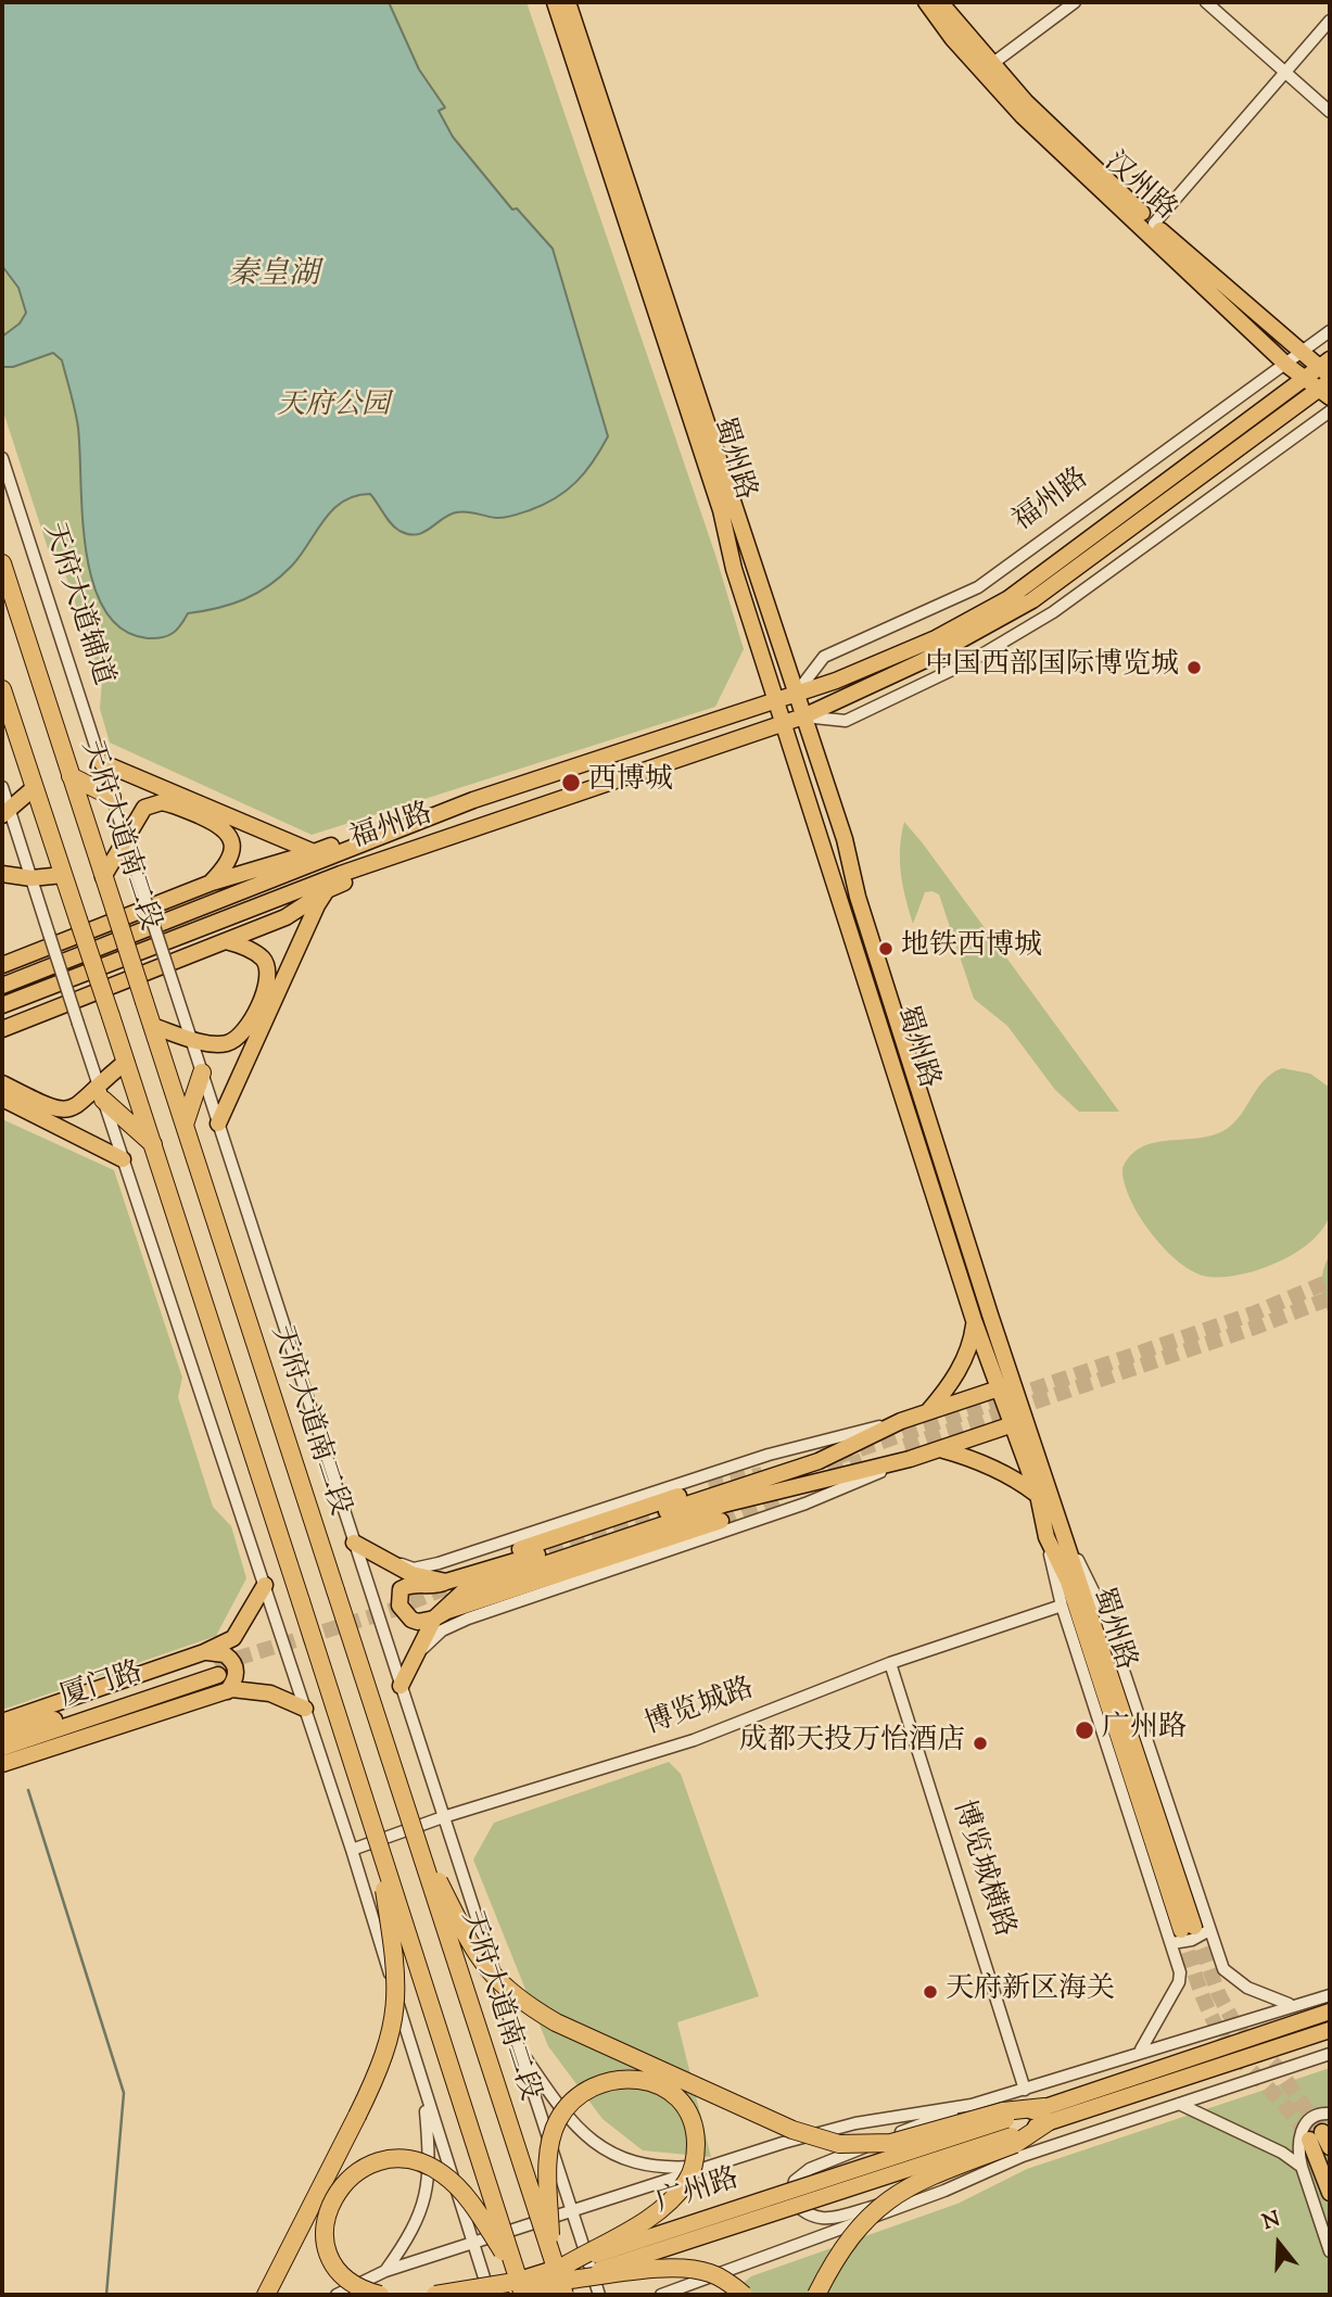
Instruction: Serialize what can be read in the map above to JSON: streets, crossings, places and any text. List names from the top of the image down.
{
  "streets": {
    "highway": ["天府大道南二段"],
    "main road": [
      "汉州路",
      "蜀州路",
      "福州路",
      "厦门路",
      "广州路"
    ],
    "street": ["天府大道辅道", "博览城路", "博览城横路"]
  },
  "crossings": [
    ["汉州路", "福州路"],
    ["蜀州路", "福州路"],
    ["天府大道辅道", "博览城路"],
    ["天府大道南二段", "广州路"],
    ["博览城路", "博览城横路"]
  ],
  "water": ["秦皇湖"],
  "parks": ["天府公园"],
  "places": [
    "中国西部国际博览城",
    "西博城",
    "地铁西博城",
    "广州路",
    "成都天投万怡酒店",
    "天府新区海关"
  ],
  "north": "top"
}
